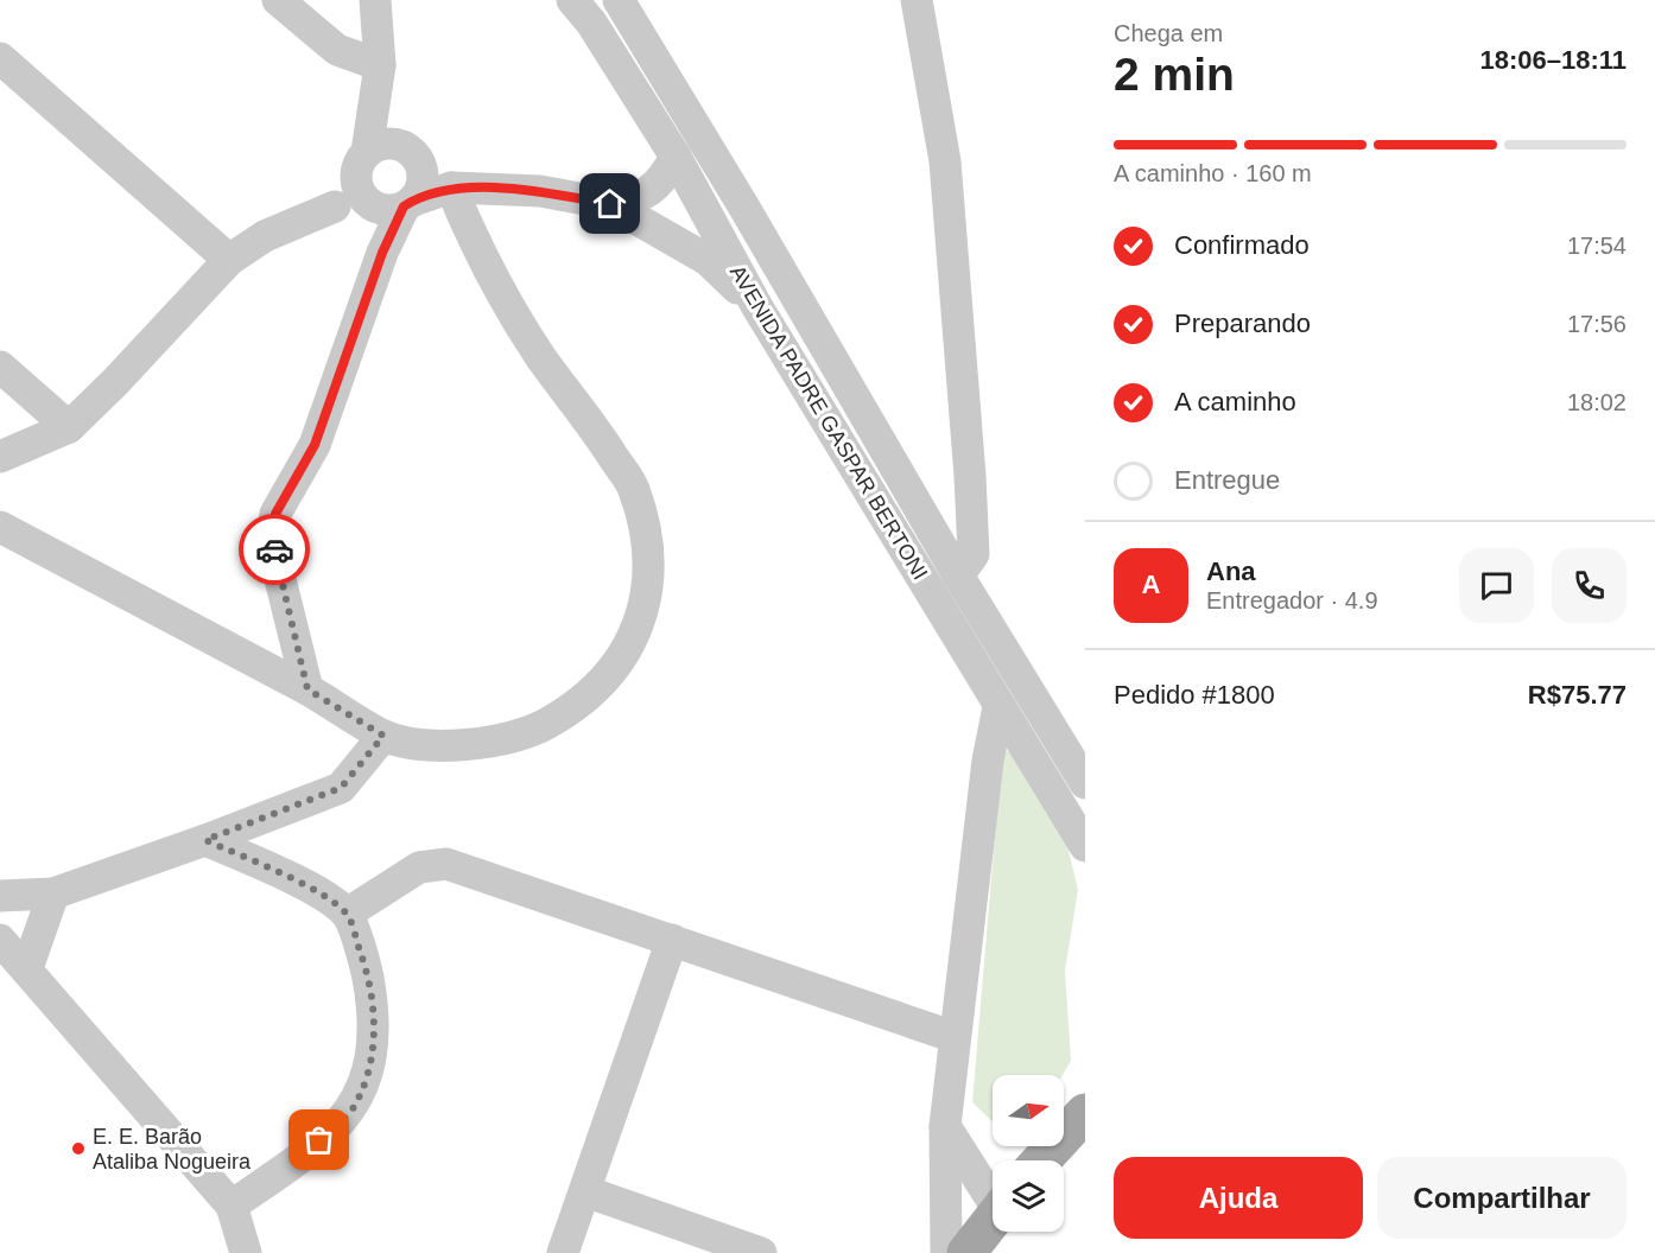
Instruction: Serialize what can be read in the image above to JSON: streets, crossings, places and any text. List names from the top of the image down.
{
  "streets": {
    "street": ["AVENIDA PADRE GASPAR BERTONI"]
  },
  "places": ["E. E. Barão Ataliba Nogueira"],
  "north": "right",
  "page": {
    "heading": ["2 min", "Chega em", "18:06–18:11"],
    "panel": [
      "Ana",
      "Entregador · 4.9",
      "Pedido #1800",
      "R$75.77"
    ],
    "bar": "A caminho · 160 m",
    "list": [
      ["Confirmado", "17:54"],
      ["Preparando", "17:56"],
      ["A caminho", "18:02"],
      "Entregue"
    ],
    "round": "A",
    "buttons": ["Ajuda", "Compartilhar"]
  }
}
